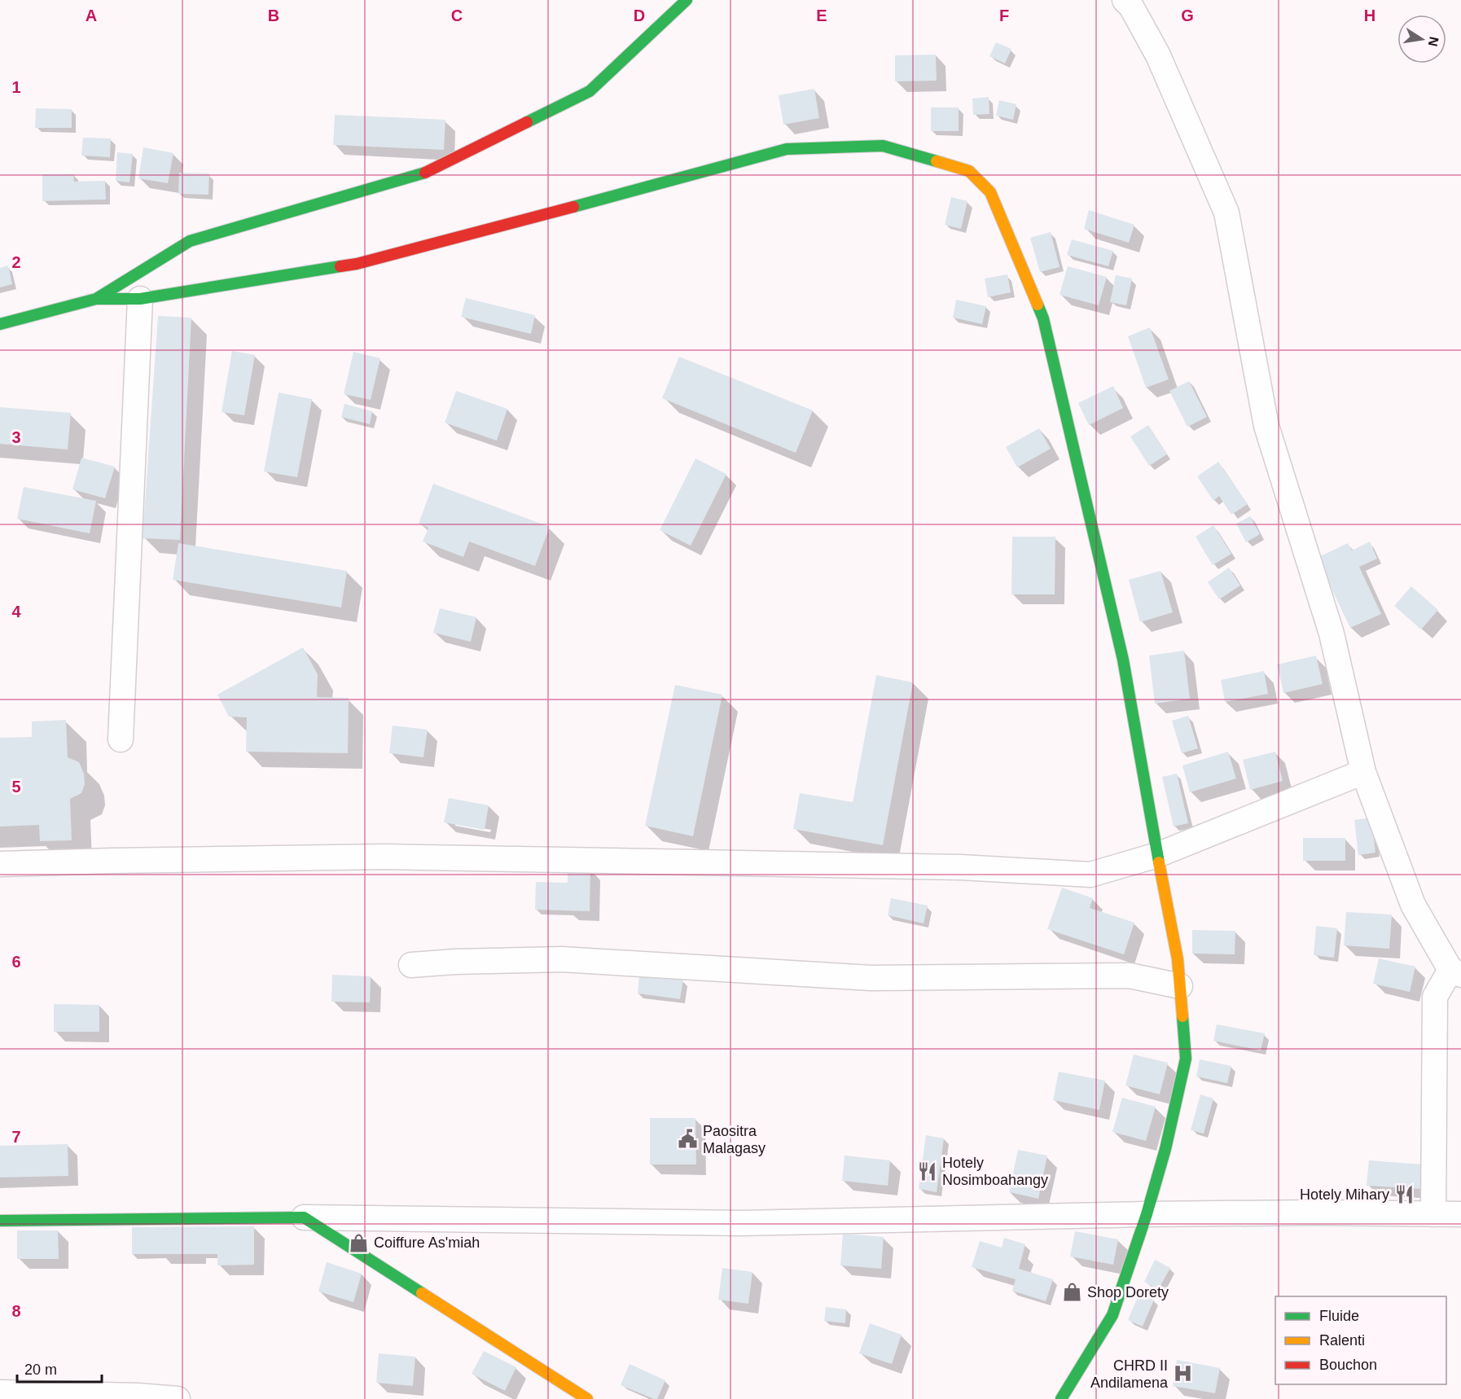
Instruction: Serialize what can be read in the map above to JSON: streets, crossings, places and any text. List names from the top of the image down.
{
  "places": {
    "public building": ["Paositra Malagasy"],
    "restaurant": ["Hotely Nosimboahangy", "Hotely Mihary"],
    "shop": ["Coiffure As'miah", "Shop Dorety"],
    "hospital": ["CHRD II Andilamena"]
  },
  "legend": ["Fluide", "Ralenti", "Bouchon"],
  "scale_bar": "20 m",
  "north": "right",
  "grid": {
    "columns": [
      "A",
      "B",
      "C",
      "D",
      "E",
      "F",
      "G",
      "H"
    ],
    "rows": [
      "1",
      "2",
      "3",
      "4",
      "5",
      "6",
      "7",
      "8"
    ]
  }
}
